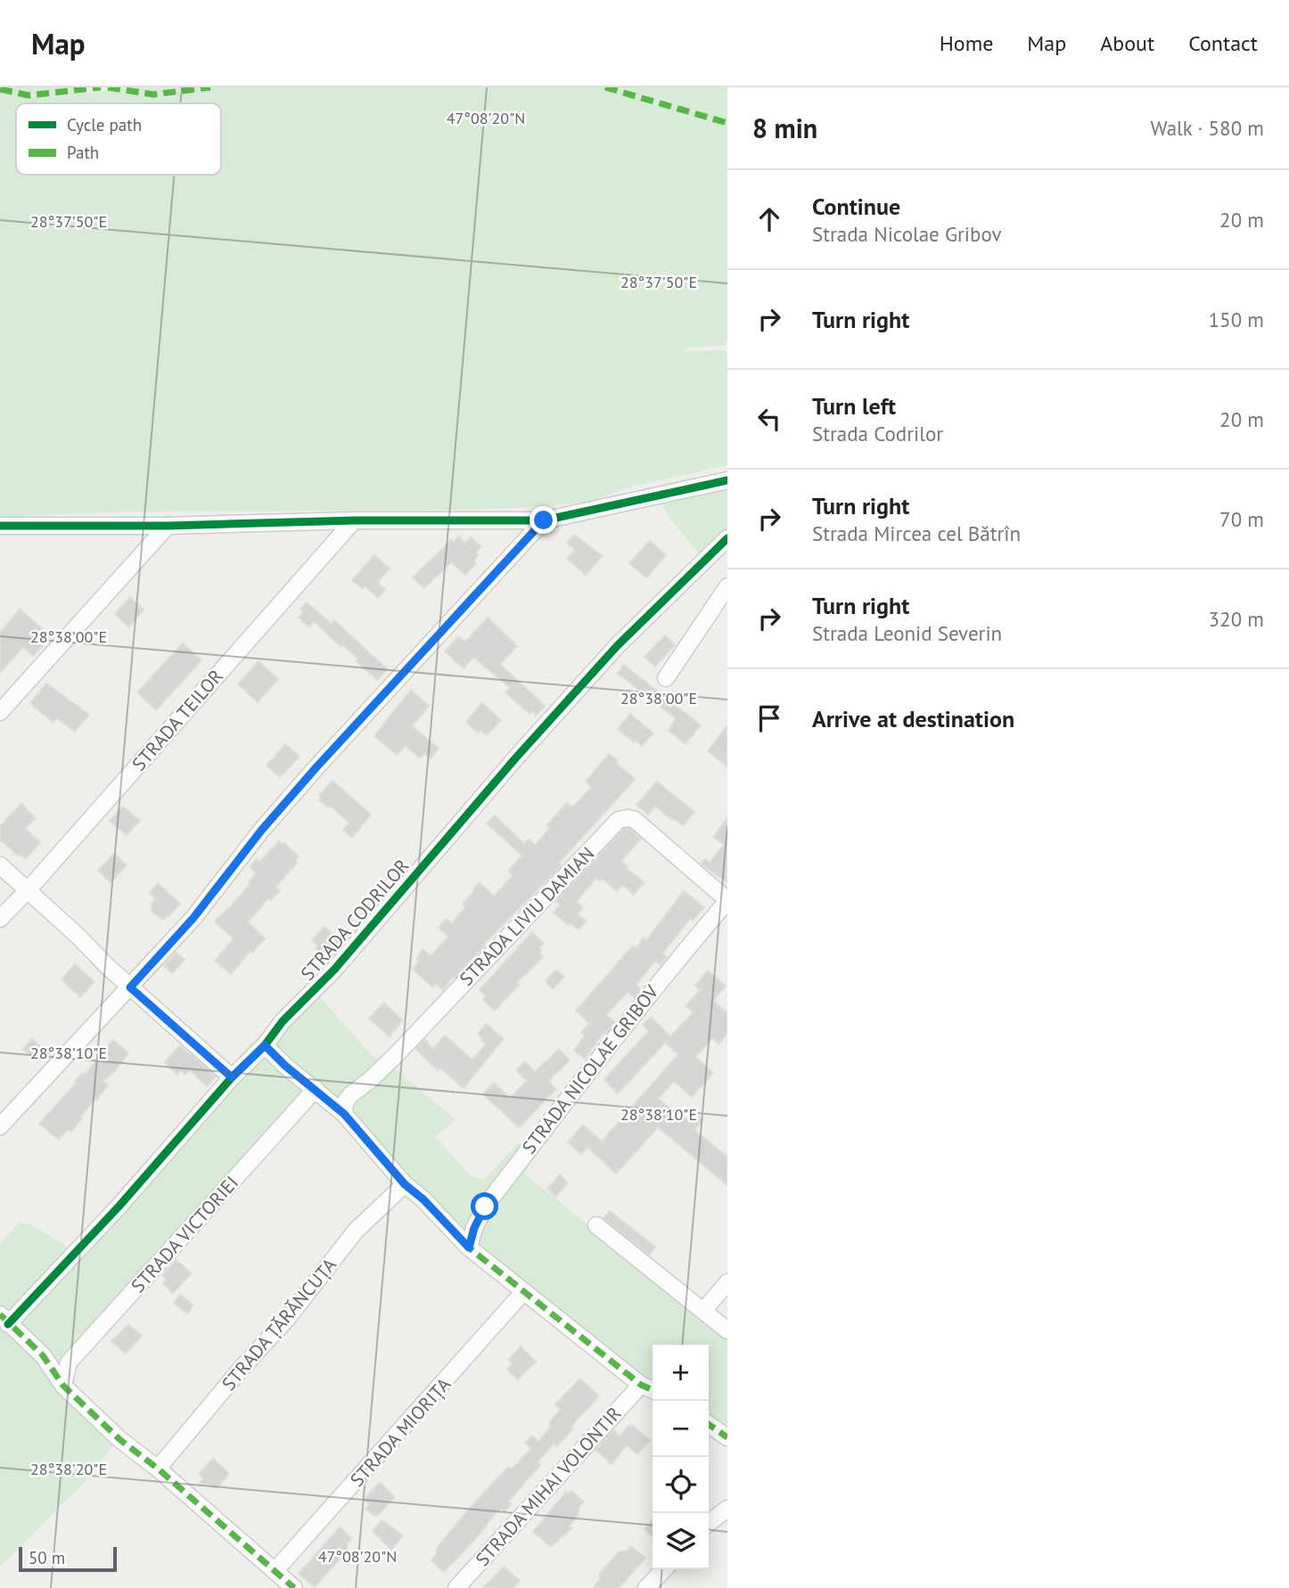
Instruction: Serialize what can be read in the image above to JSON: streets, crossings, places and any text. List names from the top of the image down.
{
  "streets": {
    "street": [
      "STRADA TEILOR",
      "STRADA LIVIU DAMIAN",
      "STRADA CODRILOR",
      "STRADA NICOLAE GRIBOV",
      "STRADA VICTORIEI",
      "STRADA ȚĂRĂNCUȚA",
      "STRADA MIORIȚA",
      "STRADA MIHAI VOLONTIR"
    ]
  },
  "crossings": [
    ["STRADA LIVIU DAMIAN", "STRADA NICOLAE GRIBOV"]
  ],
  "legend": ["Cycle path", "Path"],
  "scale_bar": "50 m",
  "page": {
    "header": "Map",
    "nav": [
      "Home",
      "Map",
      "About",
      "Contact"
    ],
    "heading": ["8 min", "Walk · 580 m"],
    "list": [
      ["Continue", "Strada Nicolae Gribov", "20 m"],
      ["Turn right", "150 m"],
      ["Turn left", "Strada Codrilor", "20 m"],
      ["Turn right", "Strada Mircea cel Bătrîn", "70 m"],
      ["Turn right", "Strada Leonid Severin", "320 m"],
      "Arrive at destination"
    ],
    "map_buttons": ["+", "−"],
    "scale": "50 m"
  },
  "coordinates": [
    "47°08'20\"N",
    "28°37'50\"E",
    "28°38'00\"E",
    "28°38'10\"E",
    "28°38'20\"E"
  ]
}
